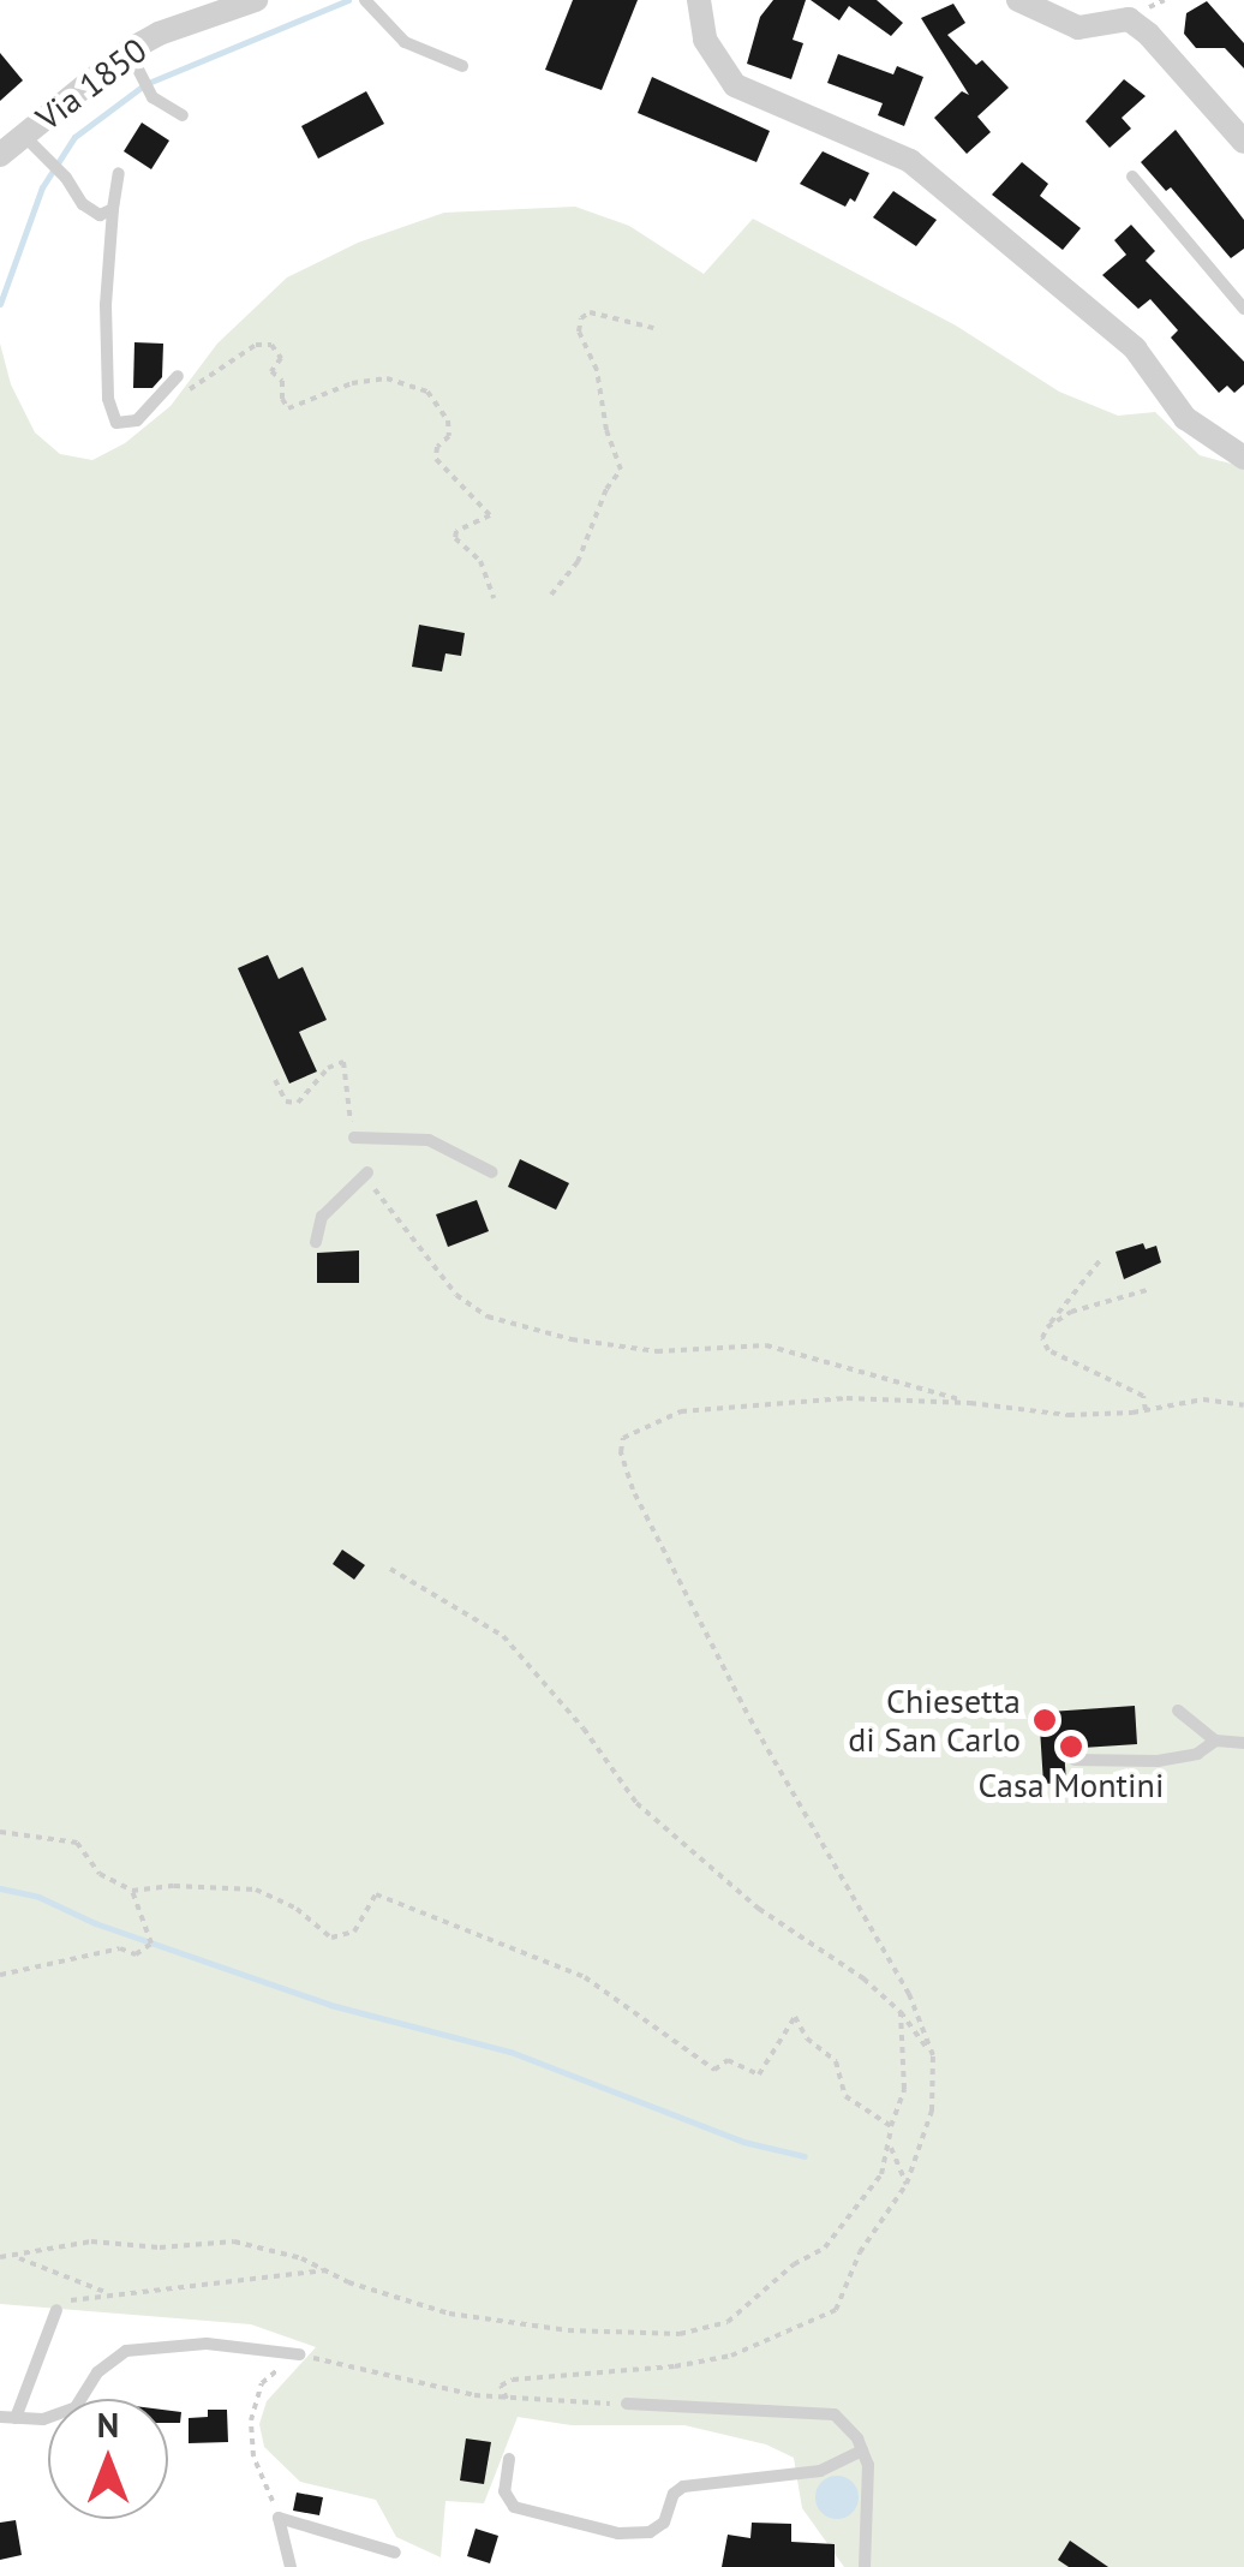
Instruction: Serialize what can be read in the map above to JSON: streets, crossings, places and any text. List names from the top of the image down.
{
  "streets": {
    "street": ["Via 1850"]
  },
  "places": ["Chiesetta di San Carlo", "Casa Montini"],
  "north": "top"
}
